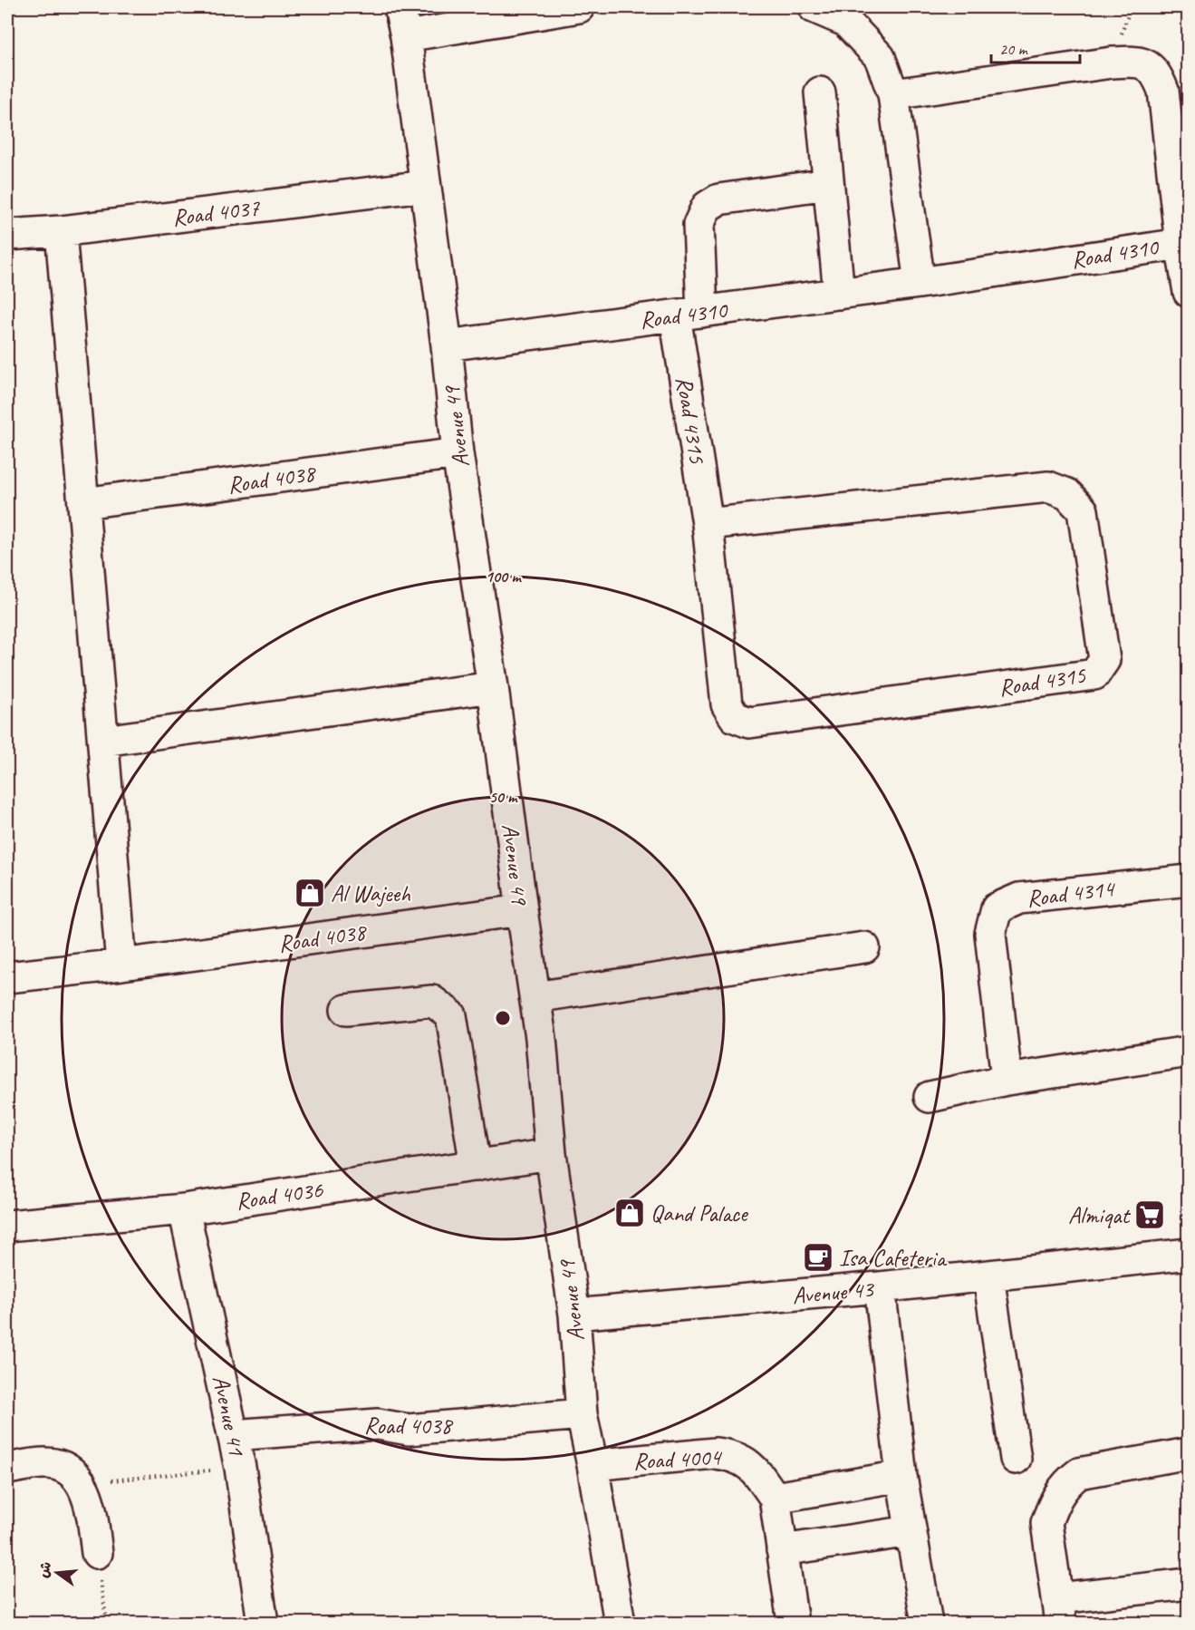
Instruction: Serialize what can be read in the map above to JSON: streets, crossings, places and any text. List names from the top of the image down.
{
  "streets": {
    "street": [
      "Road 4037",
      "Road 4310",
      "Road 4315",
      "Avenue 49",
      "Road 4038",
      "Road 4314",
      "Road 4036",
      "Avenue 43",
      "Avenue 41",
      "Road 4004"
    ]
  },
  "crossings": [
    ["Road 4037", "Avenue 49"],
    ["Road 4310", "Road 4315"],
    ["Road 4310", "Avenue 49"],
    ["Avenue 49", "Road 4038"],
    ["Avenue 49", "Road 4036"],
    ["Avenue 49", "Avenue 43"],
    ["Avenue 49", "Road 4004"],
    ["Road 4038", "Avenue 41"],
    ["Road 4036", "Avenue 41"]
  ],
  "places": {
    "shop": ["Al Wajeeh", "Qand Palace"],
    "supermarket": ["Almiqat"],
    "cafe": ["Isa Cafeteria"]
  },
  "scale_bar": "20 m",
  "north": "left",
  "rings": ["100 m", "50 m"]
}
